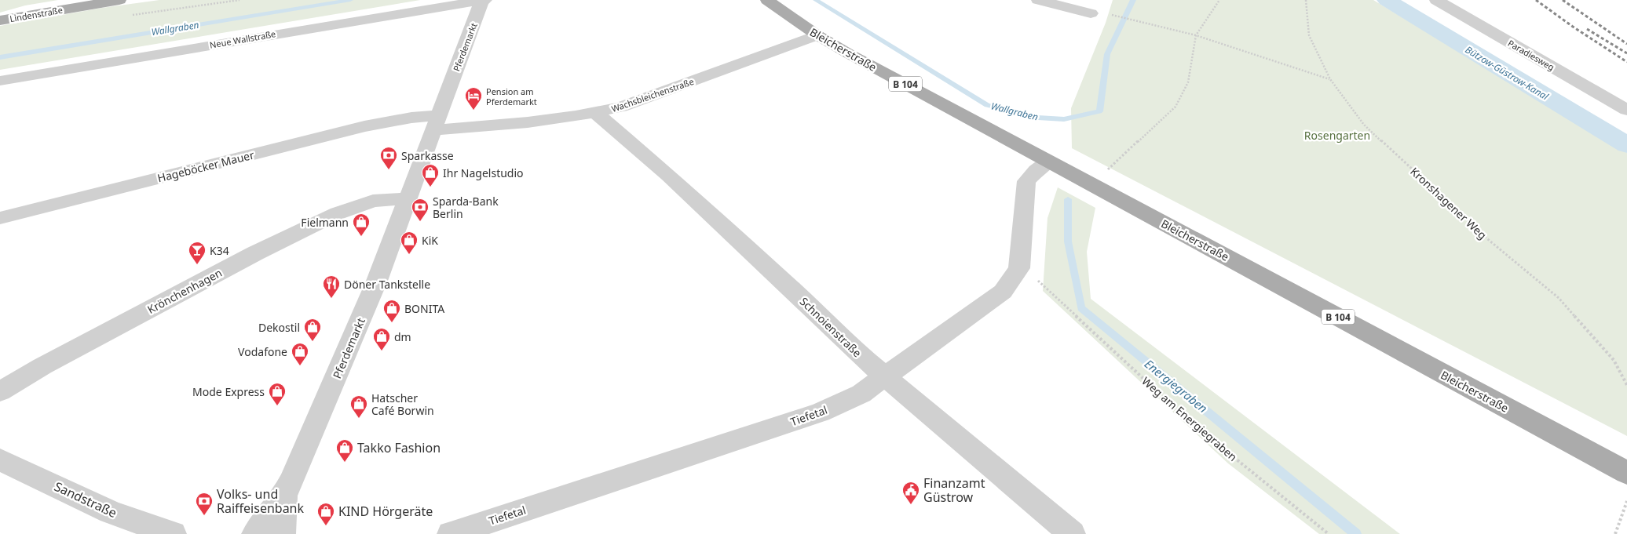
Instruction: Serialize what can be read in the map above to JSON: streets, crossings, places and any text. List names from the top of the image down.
{
  "streets": {
    "main road": ["Lindenstraße", "Bleicherstraße", "B 104"],
    "street": [
      "Neue Wallstraße",
      "Pferdemarkt",
      "Paradiesweg",
      "Wachsbleichenstraße",
      "Hageböcker Mauer",
      "Krönchenhagen",
      "Schnoienstraße",
      "Tiefetal",
      "Sandstraße"
    ],
    "path": ["Kronshagener Weg", "Weg am Energiegraben"]
  },
  "crossings": [
    ["Neue Wallstraße", "Pferdemarkt"],
    ["Pferdemarkt", "Wachsbleichenstraße"],
    ["Pferdemarkt", "Hageböcker Mauer"],
    ["Pferdemarkt", "Krönchenhagen"],
    ["Bleicherstraße", "Wachsbleichenstraße"],
    ["Wachsbleichenstraße", "Hageböcker Mauer"],
    ["Wachsbleichenstraße", "Schnoienstraße"],
    ["Schnoienstraße", "Tiefetal"],
    ["Tiefetal", "Weg am Energiegraben"]
  ],
  "water": ["Wallgraben", "Bützow-Güstrow-Kanal", "Energiegraben"],
  "parks": ["Rosengarten"],
  "places": {
    "hotel": ["Pension am Pferdemarkt"],
    "bank": ["Sparkasse", "Sparda-Bank Berlin", "Volks- und Raiffeisenbank"],
    "shop": [
      "Ihr Nagelstudio",
      "Fielmann",
      "KiK",
      "BONITA",
      "Dekostil",
      "dm",
      "Vodafone",
      "Mode Express",
      "Hatscher Café Borwin",
      "Takko Fashion",
      "KIND Hörgeräte"
    ],
    "bar": ["K34"],
    "restaurant": ["Döner Tankstelle"],
    "public building": ["Finanzamt Güstrow"]
  }
}
